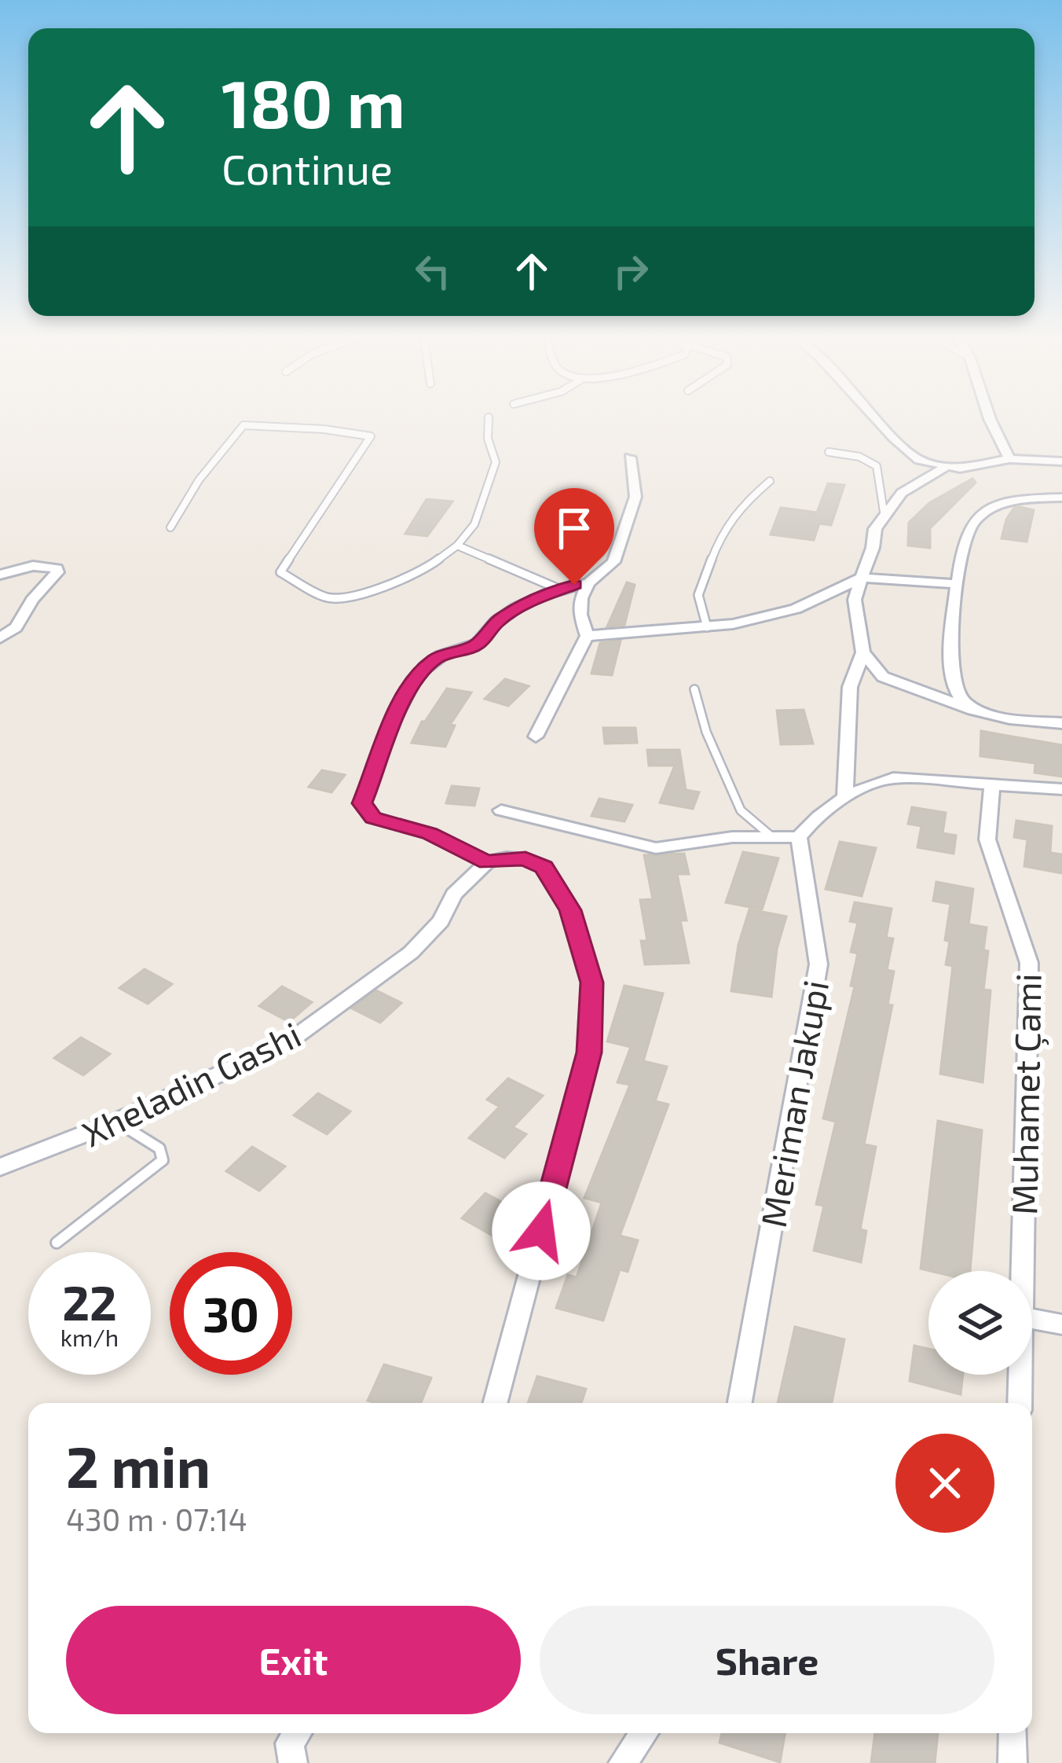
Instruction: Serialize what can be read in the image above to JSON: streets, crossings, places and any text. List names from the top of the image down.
{
  "streets": {
    "street": ["Xheladin Gashi", "Muhamet Çami", "Meriman Jakupi"]
  },
  "page": {
    "turn": ["180 m", "Continue"],
    "speed": "22 km/h",
    "limit": "30",
    "heading": ["2 min", "430 m · 07:14"],
    "buttons": ["Exit", "Share"]
  }
}
